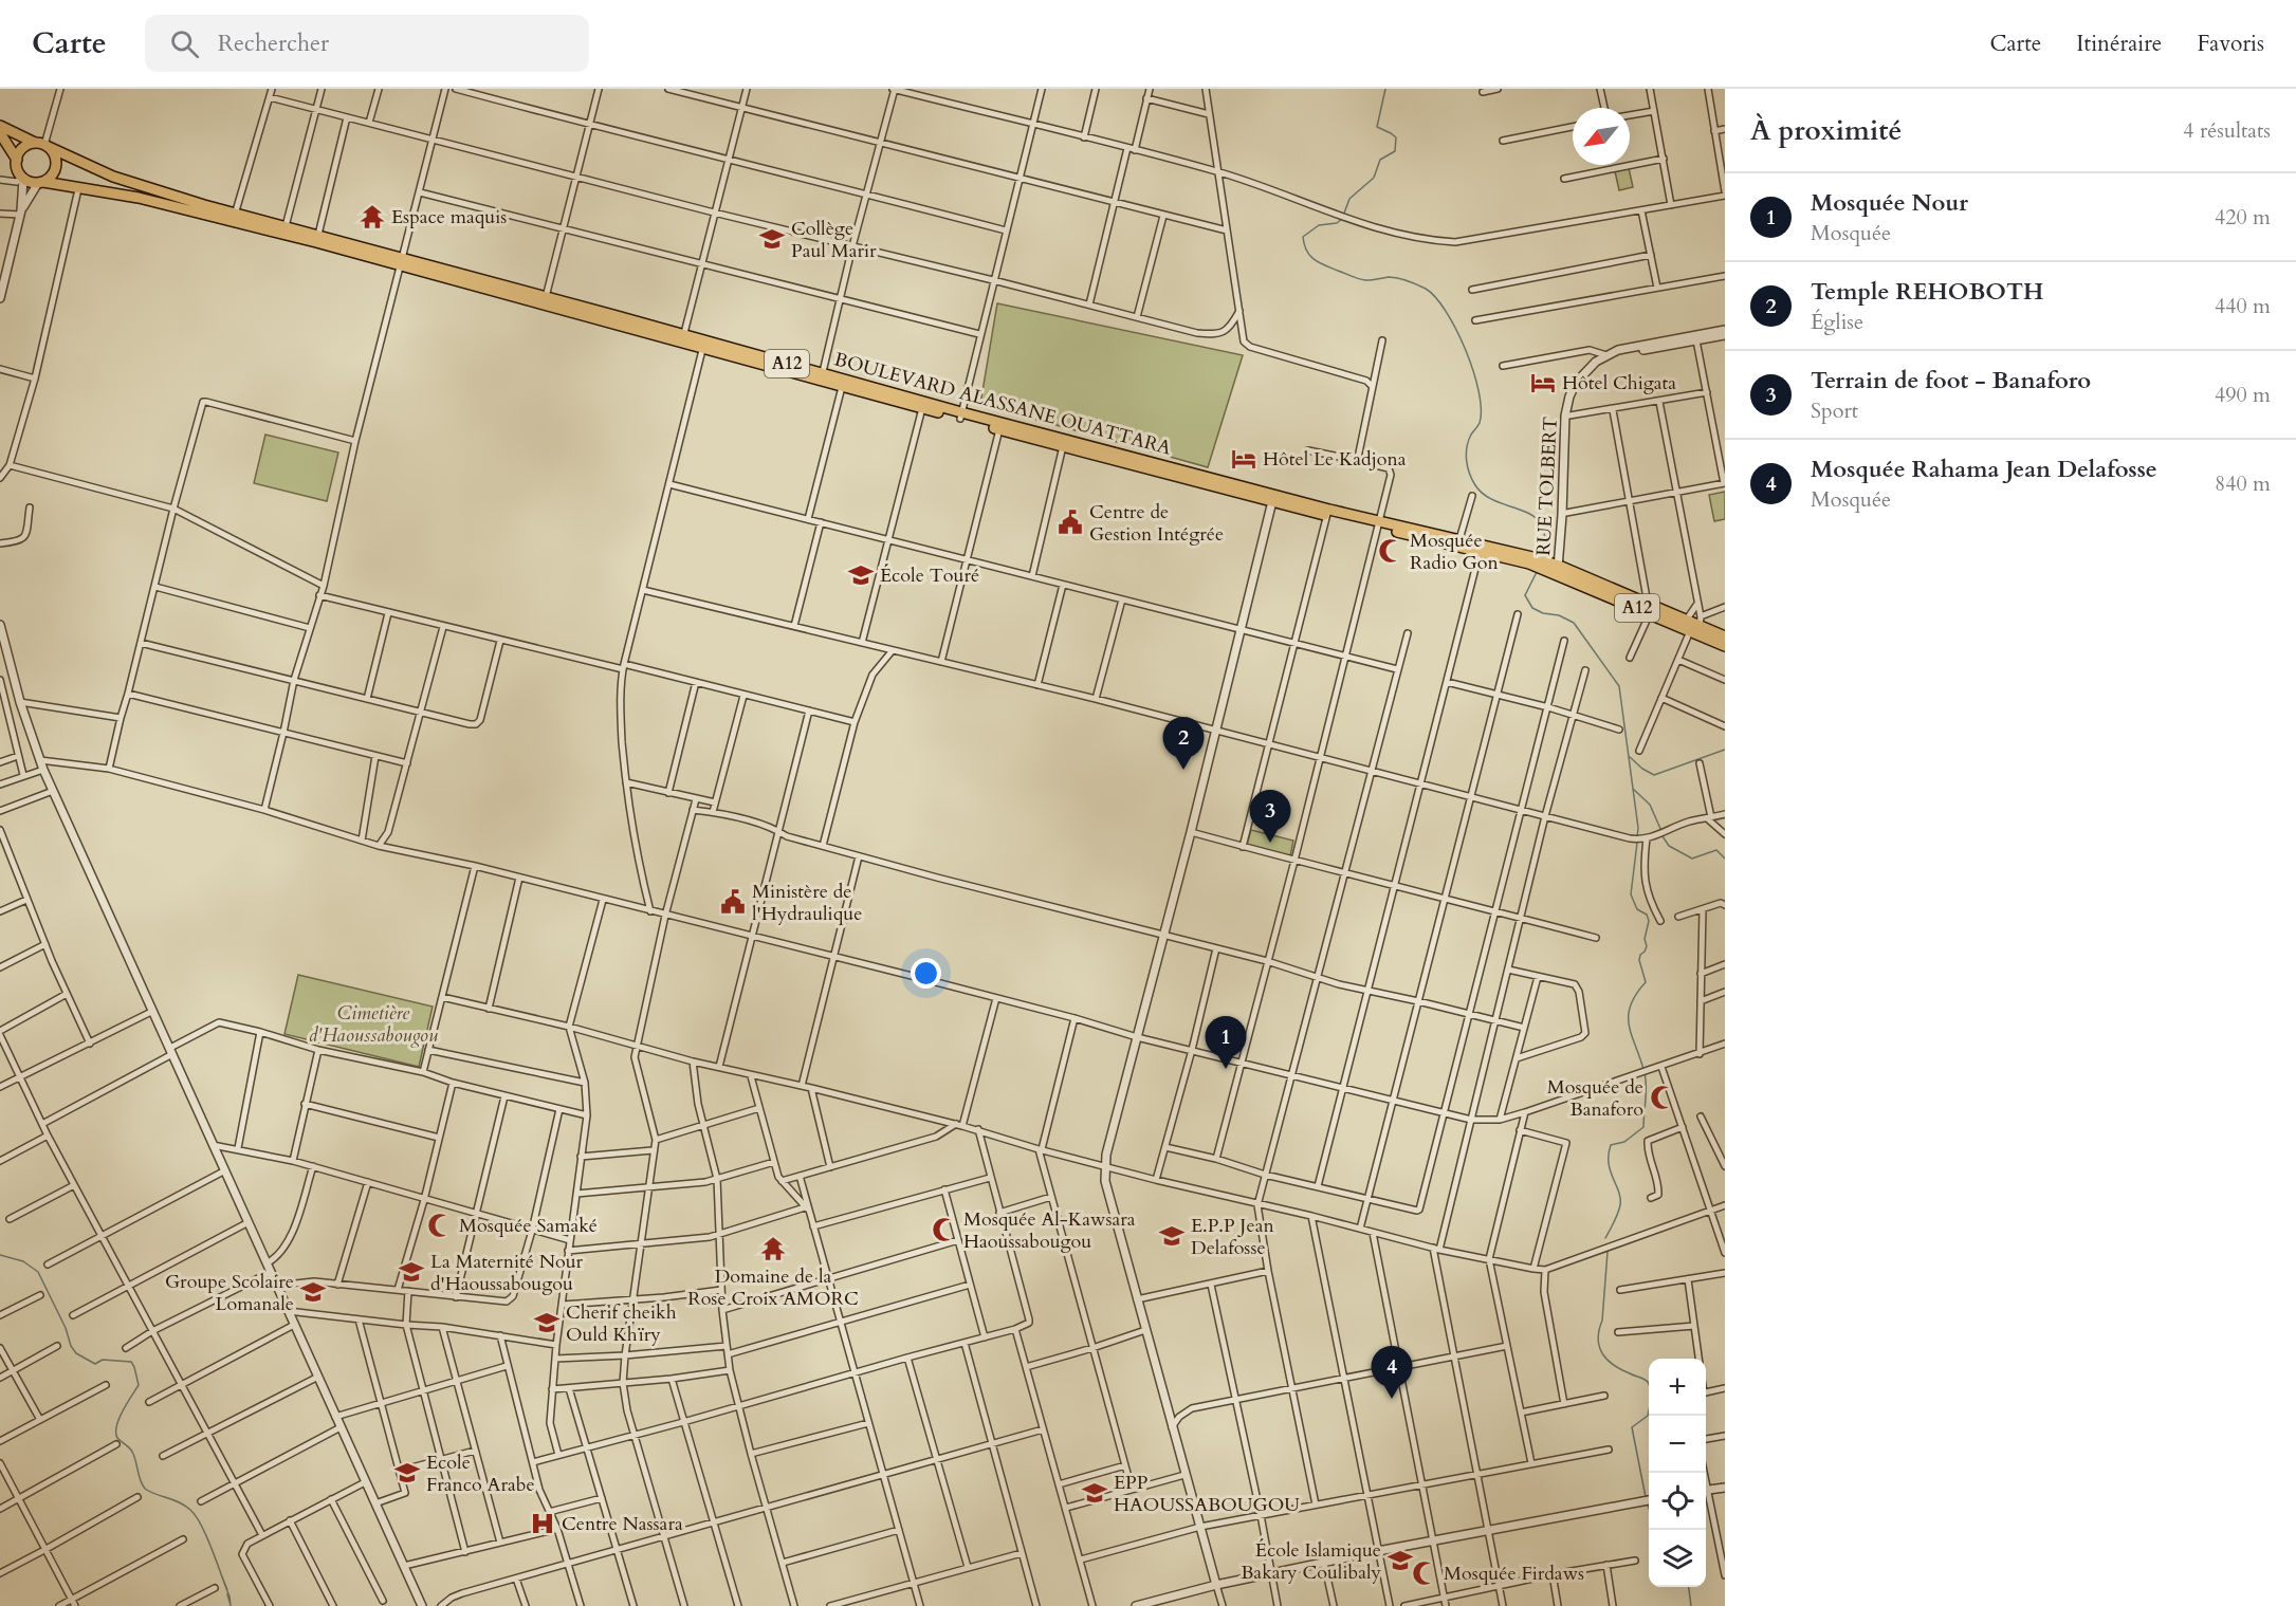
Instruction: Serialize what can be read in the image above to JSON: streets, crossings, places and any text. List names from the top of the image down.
{
  "streets": {
    "main road": ["A12", "BOULEVARD ALASSANE OUATTARA"],
    "street": ["RUE TOLBERT"]
  },
  "crossings": [
    ["A12", "BOULEVARD ALASSANE OUATTARA"],
    ["BOULEVARD ALASSANE OUATTARA", "RUE TOLBERT"]
  ],
  "parks": ["Cimetière d'Haoussabougou"],
  "places": {
    "temple": ["Espace maquis", "Domaine de la Rose Croix AMORC"],
    "school or university": [
      "Collège Paul Marir",
      "École Touré",
      "E.P.P Jean Delafosse",
      "La Maternité Nour d'Haoussabougou",
      "Groupe Scolaire Lomanale",
      "Cherif cheikh Ould Khïry",
      "Ecole Franco Arabe",
      "EPP HAOUSSABOUGOU",
      "École Islamique Bakary Coulibaly"
    ],
    "hotel": ["Hôtel Chigata", "Hôtel Le Kadjona"],
    "public building": ["Centre de Gestion Intégrée", "Ministère de l'Hydraulique"],
    "mosque": [
      "Mosquée Radio Gon",
      "Mosquée de Banaforo",
      "Mosquée Samaké",
      "Mosquée Al-Kawsara Haoussabougou",
      "Mosquée Firdaws"
    ],
    "hospital": ["Centre Nassara"]
  },
  "north": "bottom left",
  "page": {
    "header": "Carte",
    "search": "Rechercher",
    "nav": ["Carte", "Itinéraire", "Favoris"],
    "heading": ["À proximité", "4 résultats"],
    "list": [
      {
        "mark": "1",
        "name": "Mosquée Nour",
        "note": "Mosquée",
        "value": "420 m"
      },
      {
        "mark": "2",
        "name": "Temple REHOBOTH",
        "note": "Église",
        "value": "440 m"
      },
      {
        "mark": "3",
        "name": "Terrain de foot - Banaforo",
        "note": "Sport",
        "value": "490 m"
      },
      {
        "mark": "4",
        "name": "Mosquée Rahama Jean Delafosse",
        "note": "Mosquée",
        "value": "840 m"
      }
    ],
    "pins": [
      "2",
      "3",
      "1",
      "4"
    ],
    "map_buttons": ["+", "−"]
  }
}
